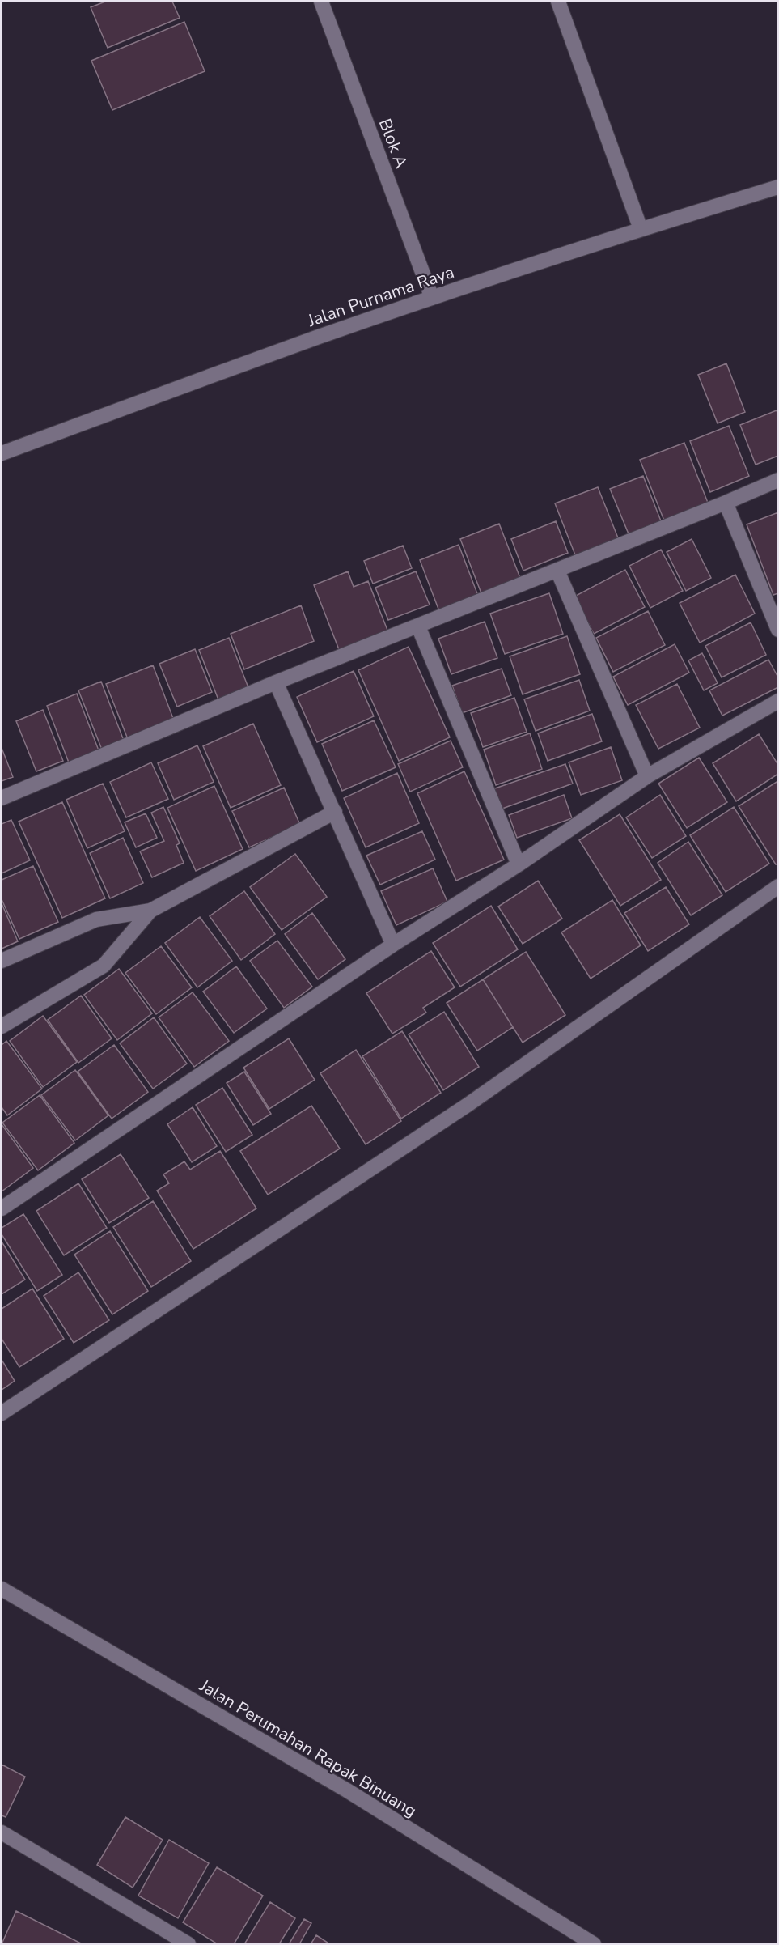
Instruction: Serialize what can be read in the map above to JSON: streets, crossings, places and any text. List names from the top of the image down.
{
  "streets": {
    "street": ["Blok A", "Jalan Purnama Raya", "Jalan Perumahan Rapak Binuang"]
  },
  "crossings": [
    ["Blok A", "Jalan Purnama Raya"]
  ]
}
